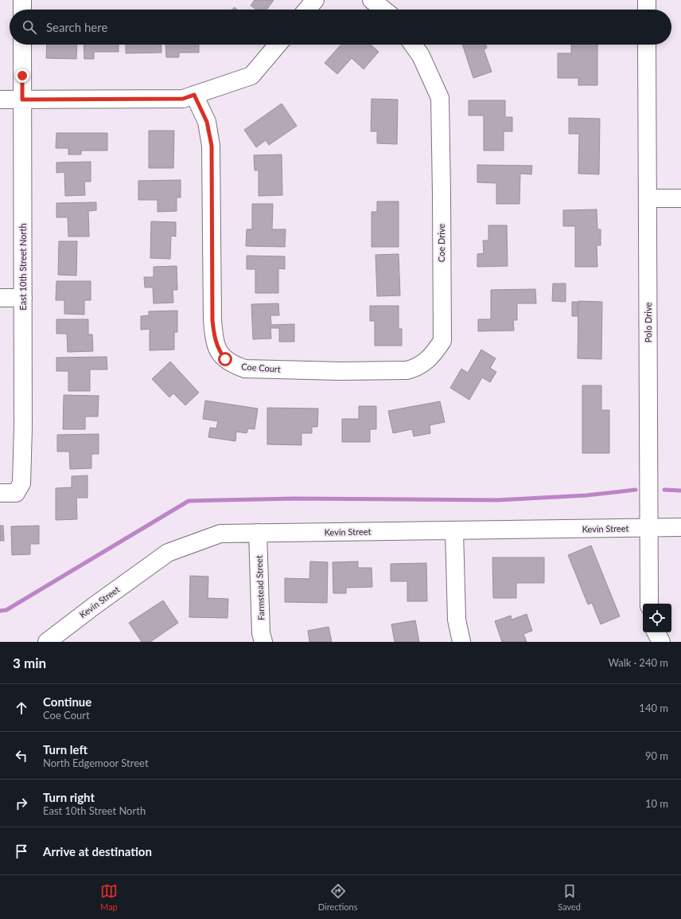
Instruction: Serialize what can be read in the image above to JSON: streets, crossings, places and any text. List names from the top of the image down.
{
  "streets": {
    "street": [
      "Coe Drive",
      "East 10th Street North",
      "Polo Drive",
      "Coe Court",
      "Kevin Street",
      "Farmstead Street"
    ]
  },
  "crossings": [
    ["Coe Drive", "Coe Court"],
    ["Polo Drive", "Kevin Street"],
    ["Kevin Street", "Farmstead Street"]
  ],
  "page": {
    "search": "Search here",
    "heading": ["3 min", "Walk · 240 m"],
    "list": [
      ["Continue", "Coe Court", "140 m"],
      ["Turn left", "North Edgemoor Street", "90 m"],
      ["Turn right", "East 10th Street North", "10 m"],
      "Arrive at destination"
    ],
    "nav": ["Map", "Directions", "Saved"]
  }
}
